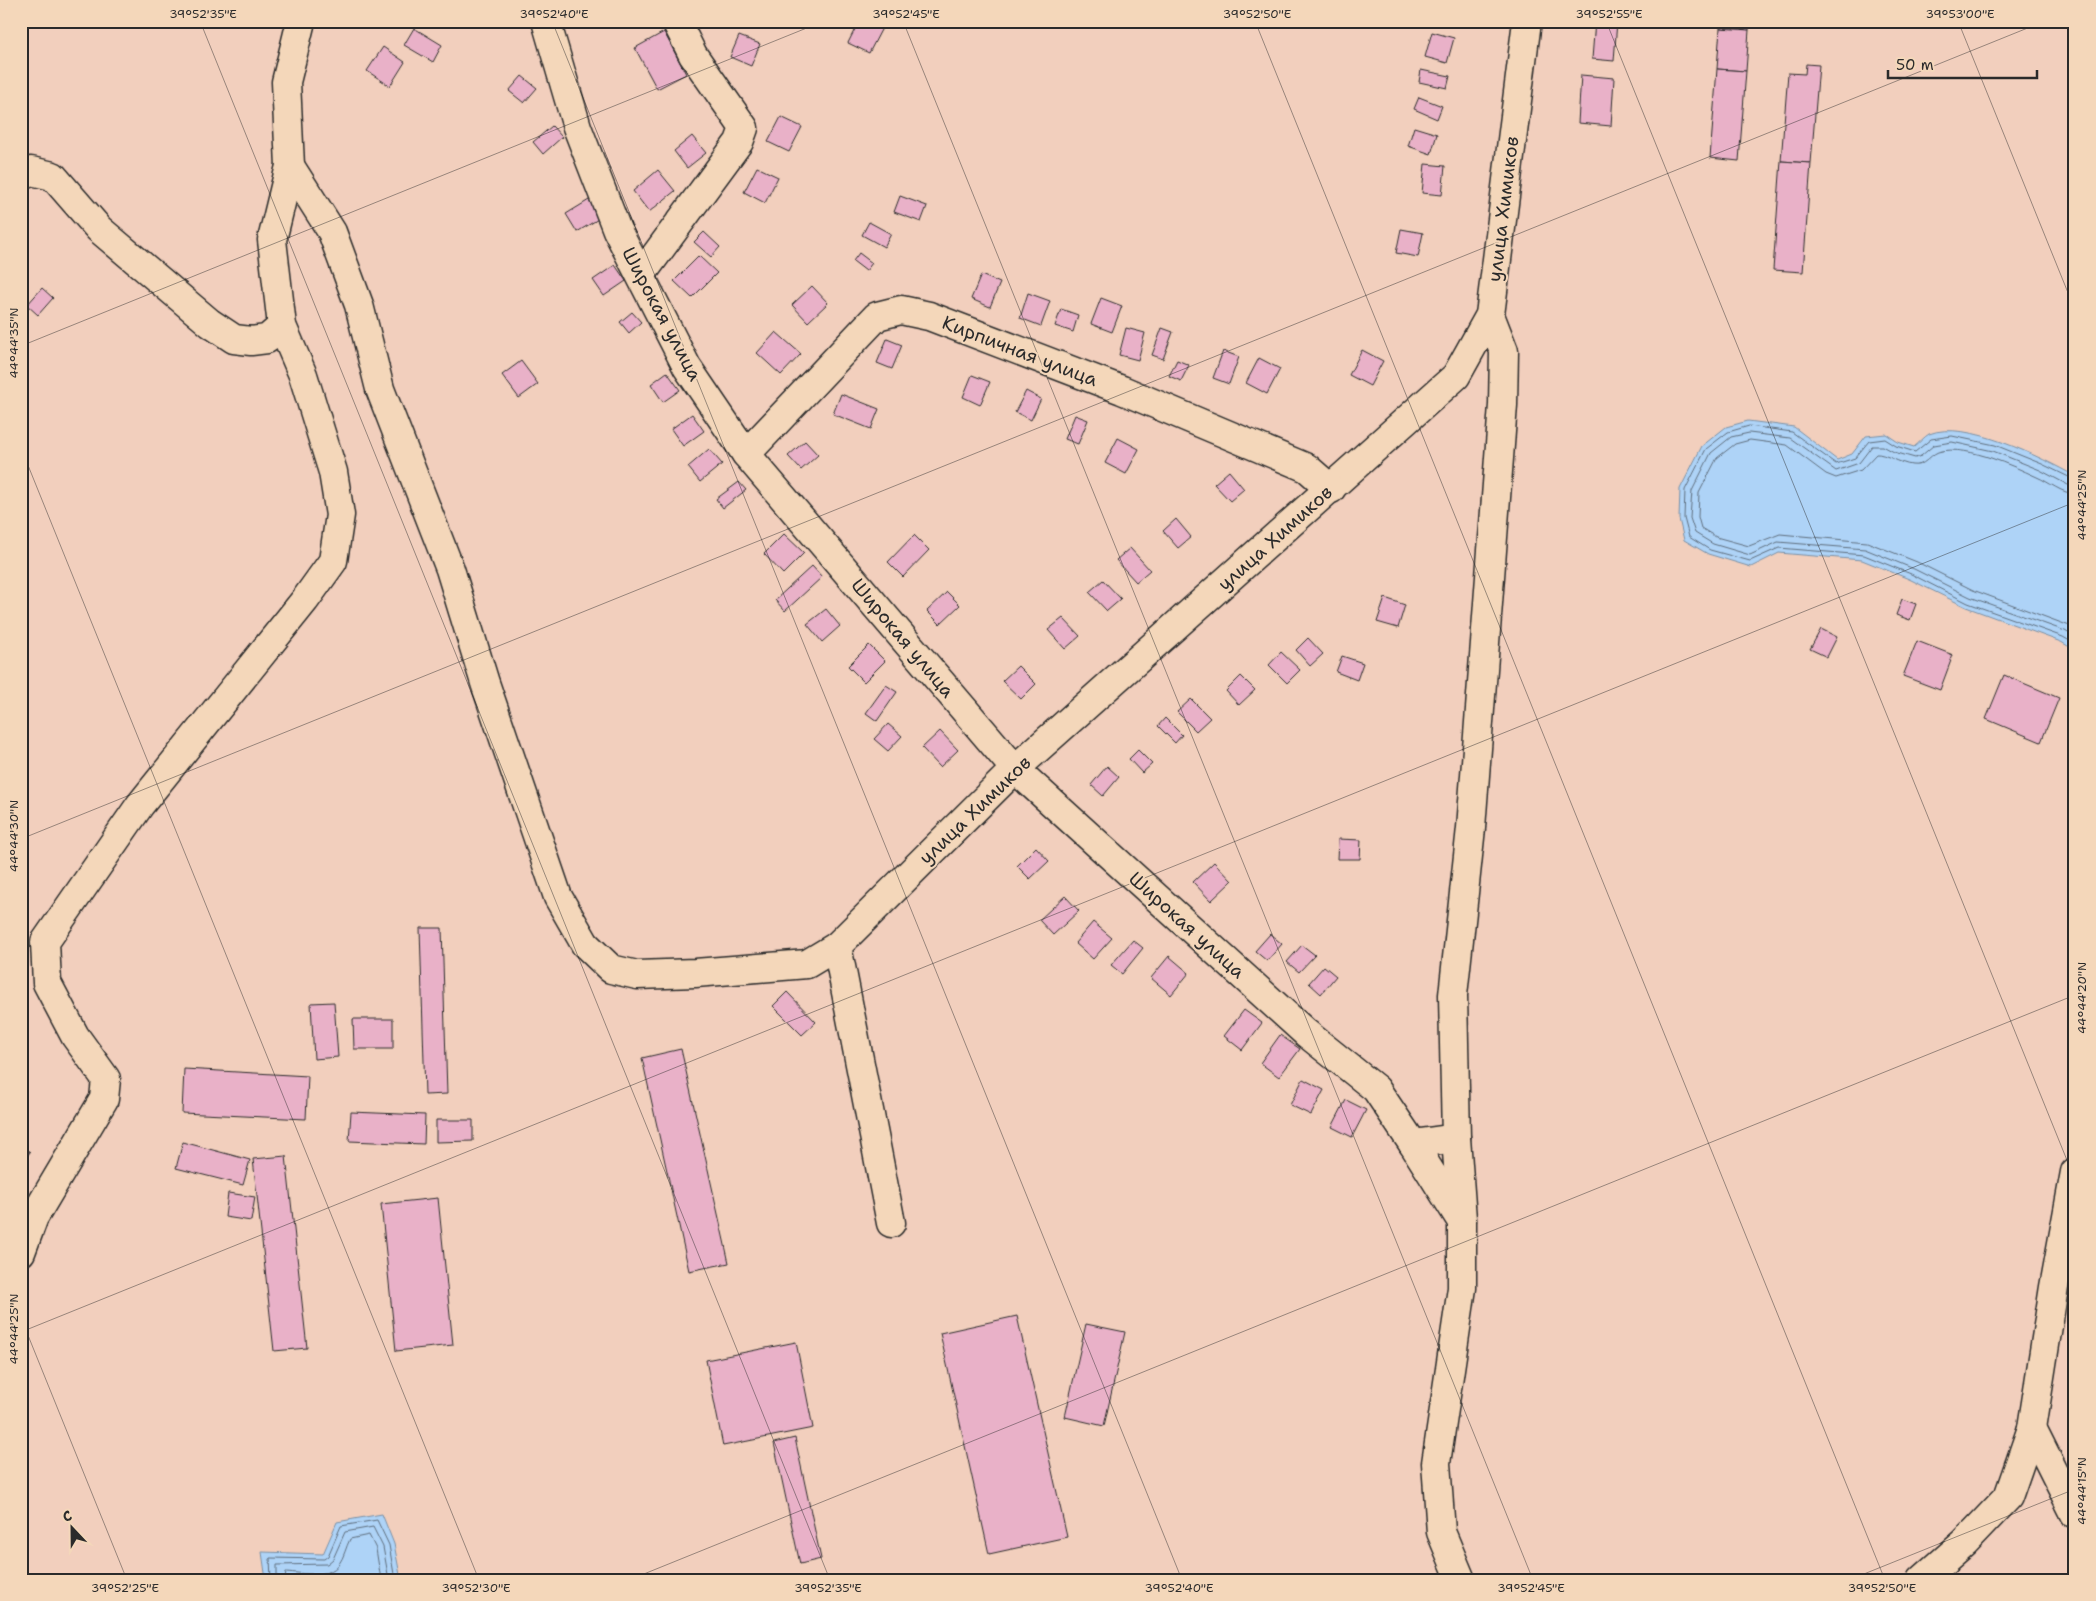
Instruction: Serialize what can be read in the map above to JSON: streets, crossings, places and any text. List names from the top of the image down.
{
  "streets": {
    "street": ["улица Химиков", "Широкая улица", "Кирпичная улица"]
  },
  "crossings": [
    ["улица Химиков", "Широкая улица"],
    ["улица Химиков", "Кирпичная улица"],
    ["Широкая улица", "Кирпичная улица"]
  ],
  "scale_bar": "50 m",
  "north": "top",
  "coordinates": [
    "39°52'35\"E",
    "39°52'40\"E",
    "39°52'45\"E",
    "39°52'50\"E",
    "39°52'55\"E",
    "39°53'00\"E",
    "44°44'35\"N",
    "44°44'25\"N",
    "44°44'30\"N",
    "44°44'20\"N",
    "44°44'15\"N",
    "39°52'25\"E",
    "39°52'30\"E"
  ]
}
